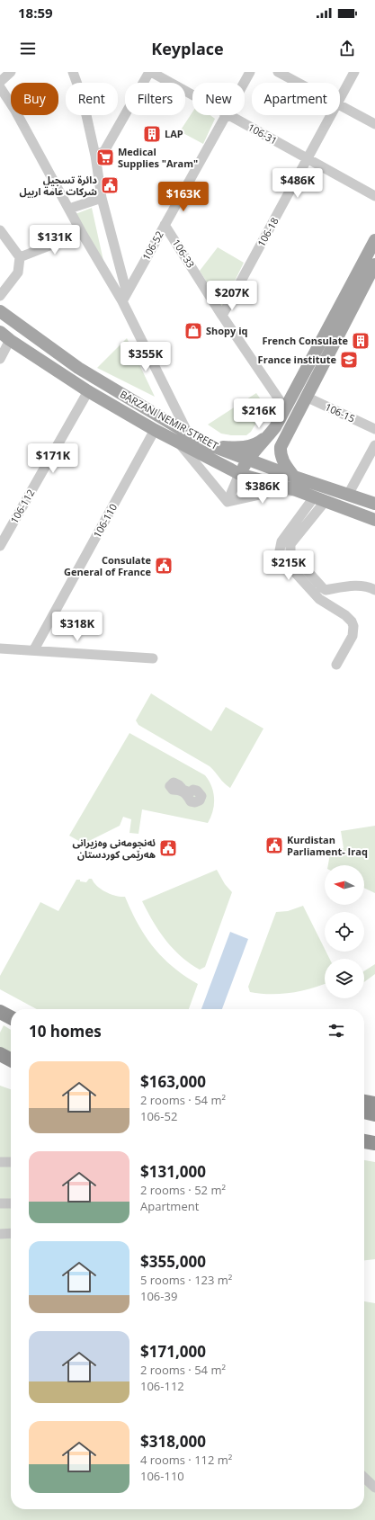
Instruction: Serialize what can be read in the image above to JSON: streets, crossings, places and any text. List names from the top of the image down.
{
  "streets": {
    "main road": ["BARZANI NEMIR STREET"],
    "street": [
      "106-31",
      "106-18",
      "106-52",
      "106-33",
      "106-15",
      "106-112",
      "106-110"
    ]
  },
  "crossings": [
    ["106-31", "106-18"],
    ["106-18", "106-33"],
    ["106-52", "106-33"],
    ["BARZANI NEMIR STREET", "106-112"],
    ["BARZANI NEMIR STREET", "106-110"]
  ],
  "places": {
    "building": ["LAP", "French Consulate"],
    "supermarket": ["Medical Supplies \"Aram\""],
    "public building": [
      "دائرة تسجيل شركات عامة اربيل",
      "Consulate General of France",
      "Kurdistan Parliament- Iraq",
      "ئەنجومەنی وەزیرانی هەرێمی کوردستان"
    ],
    "shop": ["Shopy iq"],
    "school or university": ["France institute"]
  },
  "north": "left",
  "page": {
    "status": "18:59",
    "header": "Keyplace",
    "chip": [
      "Buy",
      "Rent",
      "Filters",
      "New",
      "Apartment"
    ],
    "price": [
      "$486K",
      "$163K",
      "$131K",
      "$207K",
      "$355K",
      "$216K",
      "$171K",
      "$386K",
      "$215K",
      "$318K"
    ],
    "heading": "10 homes",
    "list": [
      {
        "name": "$163,000",
        "note": "2 rooms · 54 m² · 106-52"
      },
      {
        "name": "$131,000",
        "note": "2 rooms · 52 m² · Apartment"
      },
      {
        "name": "$355,000",
        "note": "5 rooms · 123 m² · 106-39"
      },
      {
        "name": "$171,000",
        "note": "2 rooms · 54 m² · 106-112"
      },
      {
        "name": "$318,000",
        "note": "4 rooms · 112 m² · 106-110"
      }
    ]
  }
}
